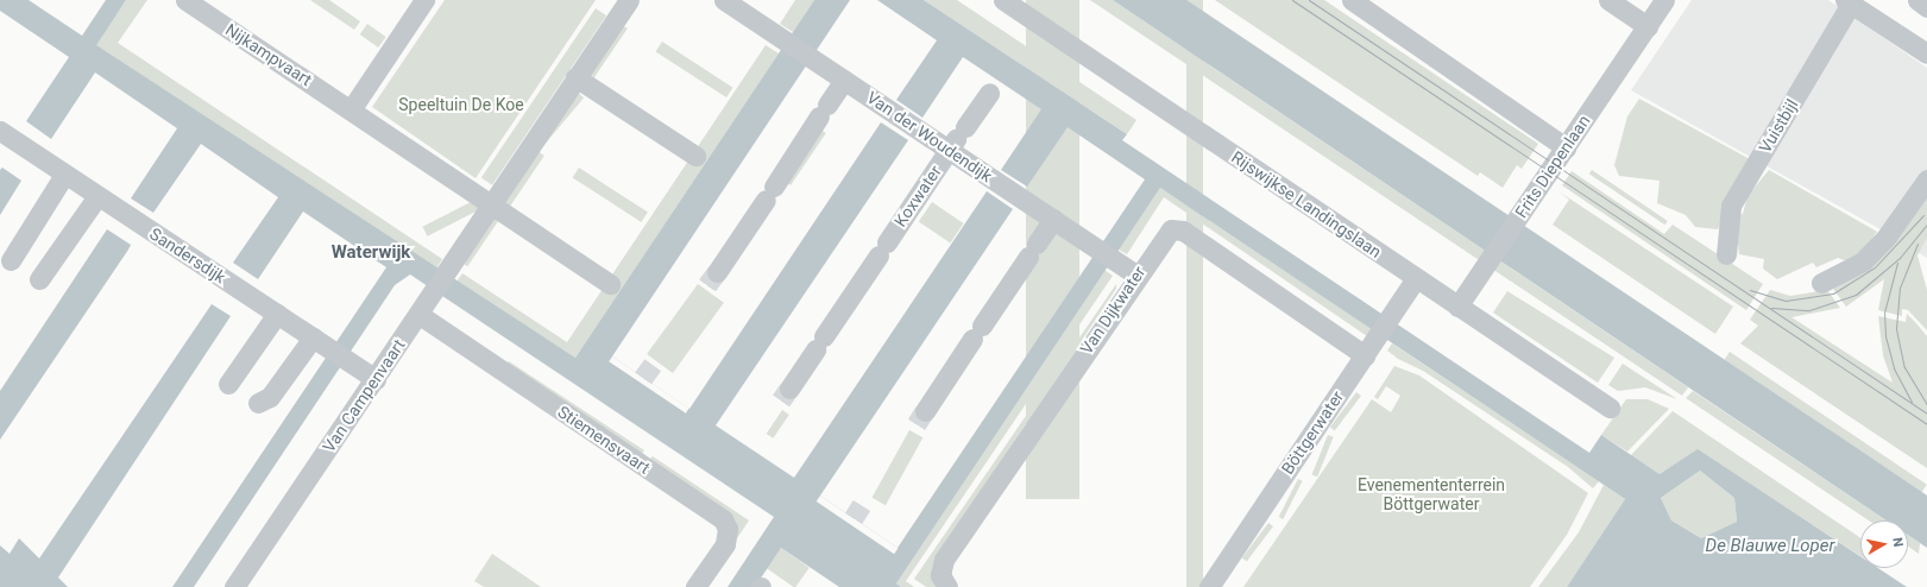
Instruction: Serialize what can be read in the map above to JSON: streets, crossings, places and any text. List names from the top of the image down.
{
  "streets": {
    "street": [
      "Nijkampvaart",
      "Vuistbijl",
      "Van der Woudendijk",
      "Frits Diepenlaan",
      "Koxwater",
      "Rijswijkse Landingslaan",
      "Sandersdijk",
      "Van Dijkwater",
      "Van Campenvaart",
      "Böttgerwater",
      "Stiemensvaart"
    ]
  },
  "crossings": [
    ["Nijkampvaart", "Van Campenvaart"],
    ["Van der Woudendijk", "Koxwater"],
    ["Van der Woudendijk", "Van Dijkwater"],
    ["Frits Diepenlaan", "Rijswijkse Landingslaan"],
    ["Rijswijkse Landingslaan", "Böttgerwater"],
    ["Sandersdijk", "Van Campenvaart"],
    ["Van Dijkwater", "Böttgerwater"],
    ["Van Campenvaart", "Stiemensvaart"]
  ],
  "districts": ["Waterwijk"],
  "water": ["De Blauwe Loper"],
  "parks": ["Speeltuin De Koe", "Evenemententerrein Böttgerwater"],
  "north": "right"
}
